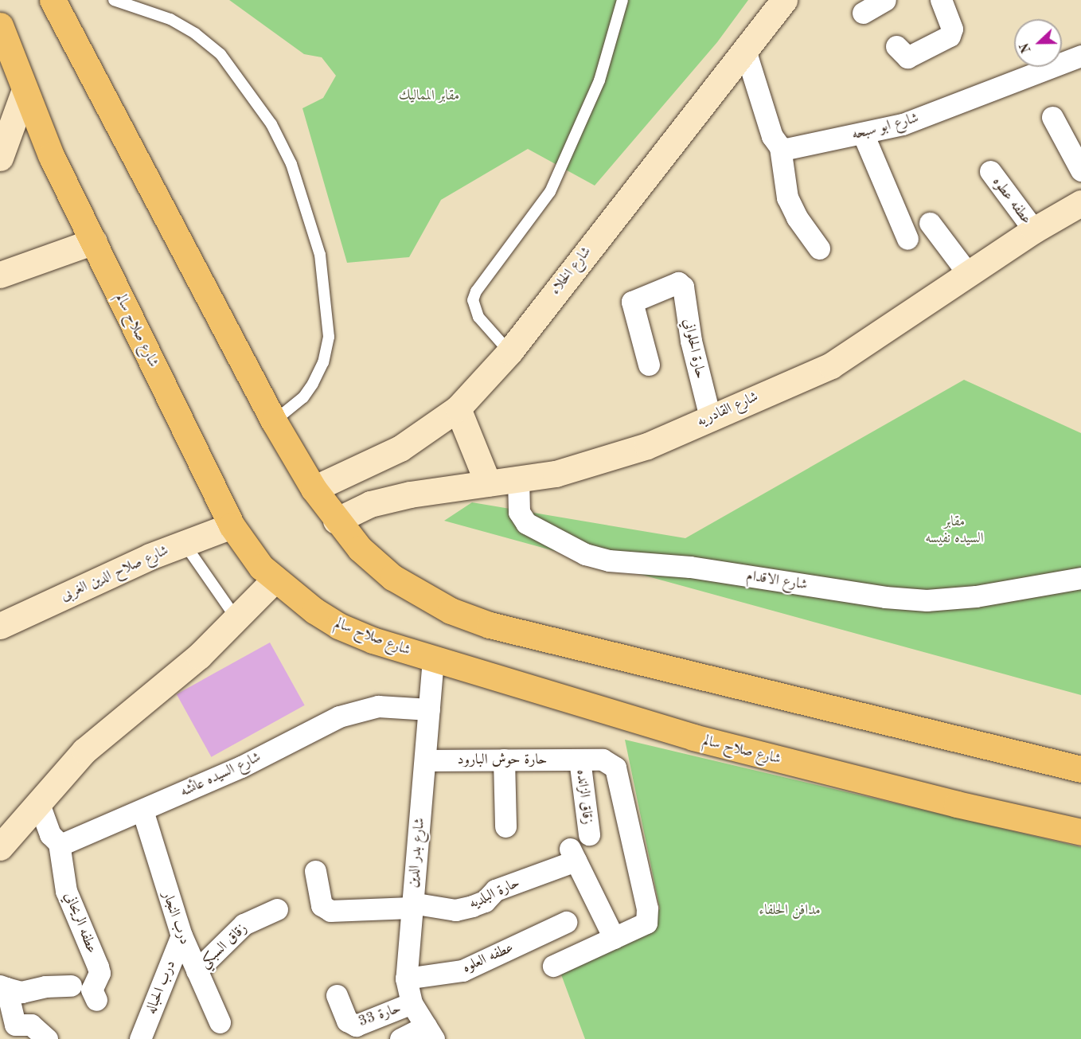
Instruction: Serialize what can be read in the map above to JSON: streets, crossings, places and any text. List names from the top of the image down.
{
  "streets": {
    "main road": ["شارع صلاح سالم"],
    "street": [
      "شارع ابو سبحه",
      "عطفه عطوه",
      "شارع الخلاء",
      "حارة الحلواني",
      "شارع القادريه",
      "شارع صلاح الدين الغربى",
      "شارع الاقدام",
      "حارة حوش البارود",
      "شارع السيده عائشه",
      "زقاق الزانده",
      "شارع بدر الدين",
      "حارة البلديه",
      "درب النجار",
      "عطفه الريحاني",
      "زقاق السبكي",
      "عطفه العلوه",
      "درب الحباله",
      "حارة 33"
    ]
  },
  "crossings": [
    ["عطفه عطوه", "شارع القادريه"],
    ["شارع صلاح سالم", "شارع صلاح الدين الغربى"],
    ["شارع صلاح سالم", "شارع بدر الدين"],
    ["حارة الحلواني", "شارع القادريه"],
    ["شارع القادريه", "شارع الاقدام"],
    ["حارة حوش البارود", "زقاق الزانده"],
    ["حارة حوش البارود", "شارع بدر الدين"],
    ["حارة حوش البارود", "حارة البلديه"],
    ["شارع السيده عائشه", "شارع بدر الدين"],
    ["شارع السيده عائشه", "درب النجار"],
    ["شارع السيده عائشه", "عطفه الريحاني"],
    ["شارع بدر الدين", "حارة البلديه"],
    ["شارع بدر الدين", "عطفه العلوه"],
    ["شارع بدر الدين", "حارة 33"],
    ["درب النجار", "زقاق السبكي"],
    ["درب النجار", "درب الحباله"]
  ],
  "parks": ["مقابر المماليك", "مقابر السيده نفيسه", "مدافن الحلفاء"],
  "north": "left"
}
